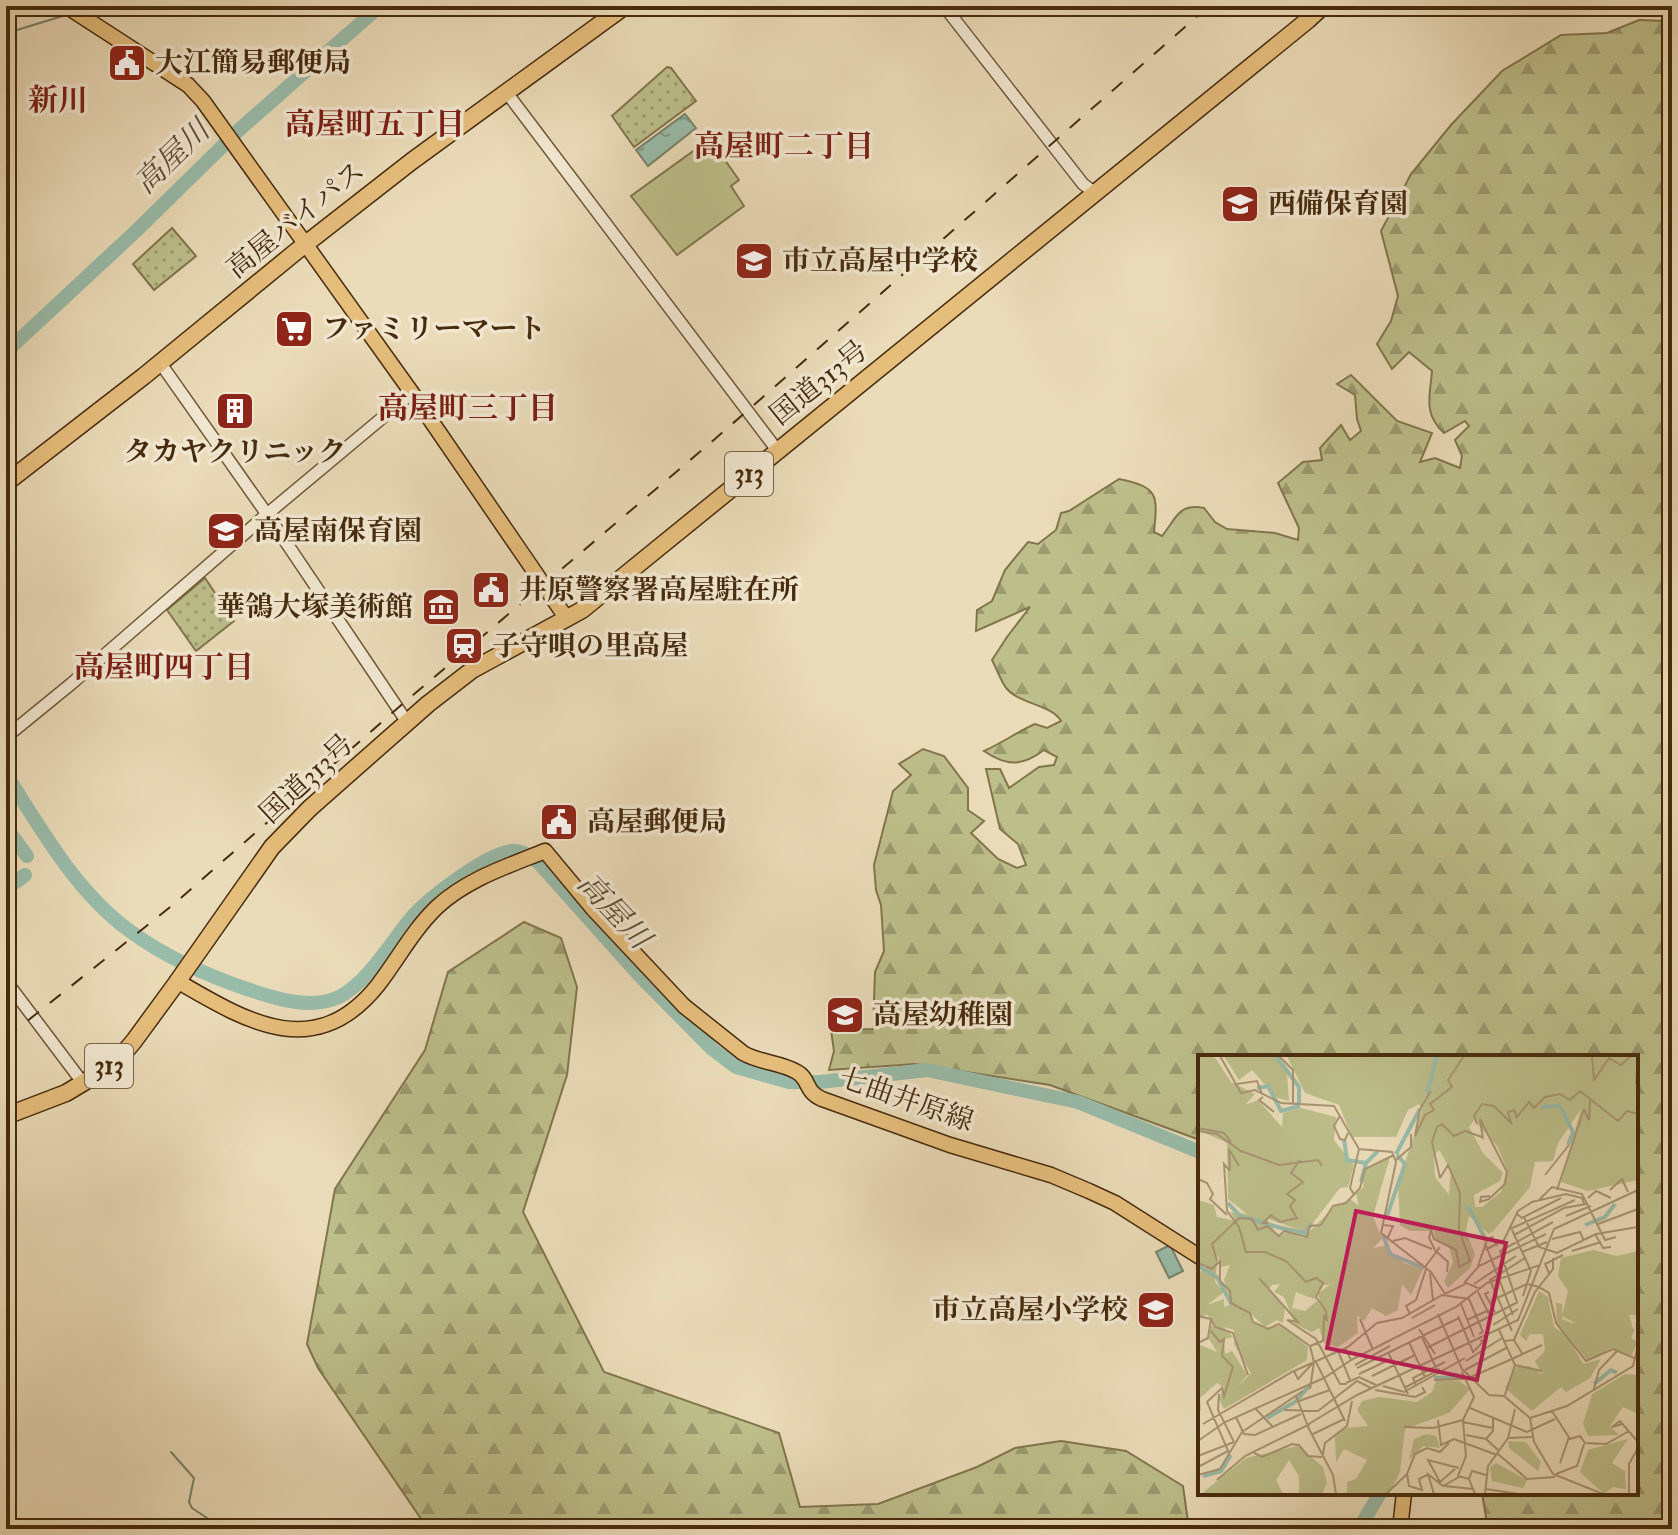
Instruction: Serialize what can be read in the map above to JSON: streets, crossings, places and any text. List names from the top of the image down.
{
  "streets": {
    "highway": ["高屋バイパス", "国道313号", "313"],
    "main road": ["七曲井原線"]
  },
  "crossings": [
    ["国道313号", "七曲井原線"]
  ],
  "districts": [
    "新川",
    "高屋町五丁目",
    "高屋町二丁目",
    "高屋町三丁目",
    "高屋町四丁目"
  ],
  "water": ["高屋川"],
  "places": {
    "public building": ["大江簡易郵便局", "井原警察署高屋駐在所", "高屋郵便局"],
    "school or university": [
      "西備保育園",
      "市立高屋中学校",
      "高屋南保育園",
      "高屋幼稚園",
      "市立高屋小学校"
    ],
    "supermarket": ["ファミリーマート"],
    "building": ["タカヤクリニック"],
    "museum": ["華鴒大塚美術館"],
    "station": ["子守唄の里高屋"]
  }
}
